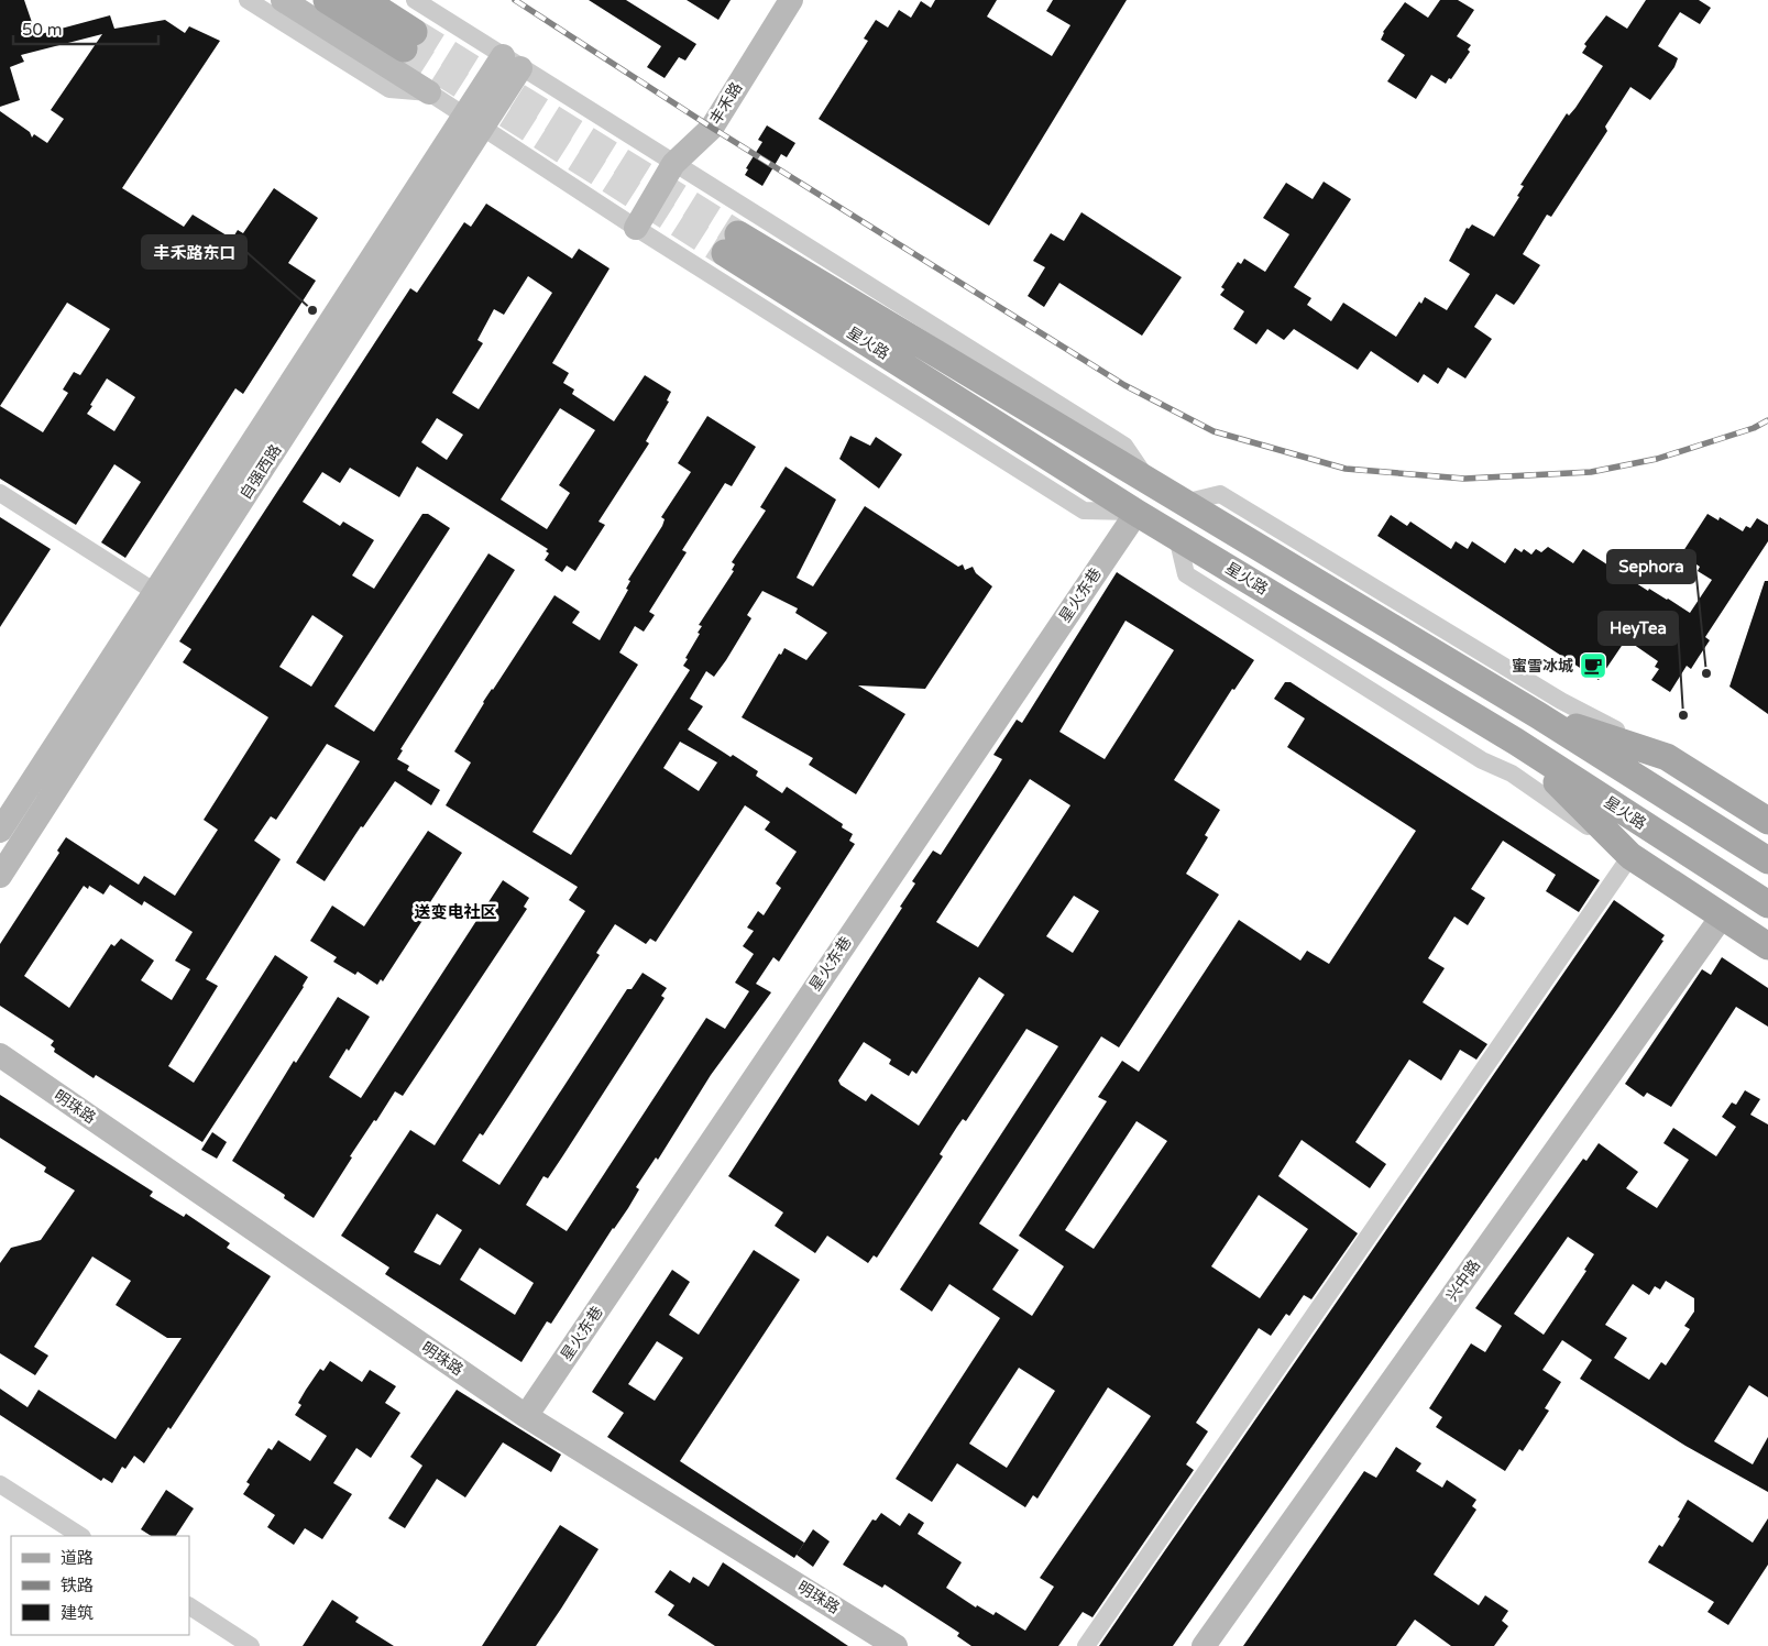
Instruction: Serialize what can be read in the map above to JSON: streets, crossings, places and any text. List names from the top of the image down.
{
  "streets": {
    "main road": ["星火路"],
    "street": [
      "丰禾路",
      "自强西路",
      "星火东巷",
      "明珠路",
      "兴中路"
    ]
  },
  "crossings": [
    ["星火路", "星火东巷"],
    ["星火东巷", "明珠路"]
  ],
  "districts": ["送变电社区"],
  "places": {
    "other": ["丰禾路东口", "Sephora", "HeyTea"],
    "cafe": ["蜜雪冰城"]
  },
  "legend": ["道路", "铁路", "建筑"],
  "scale_bar": "50 m"
}
